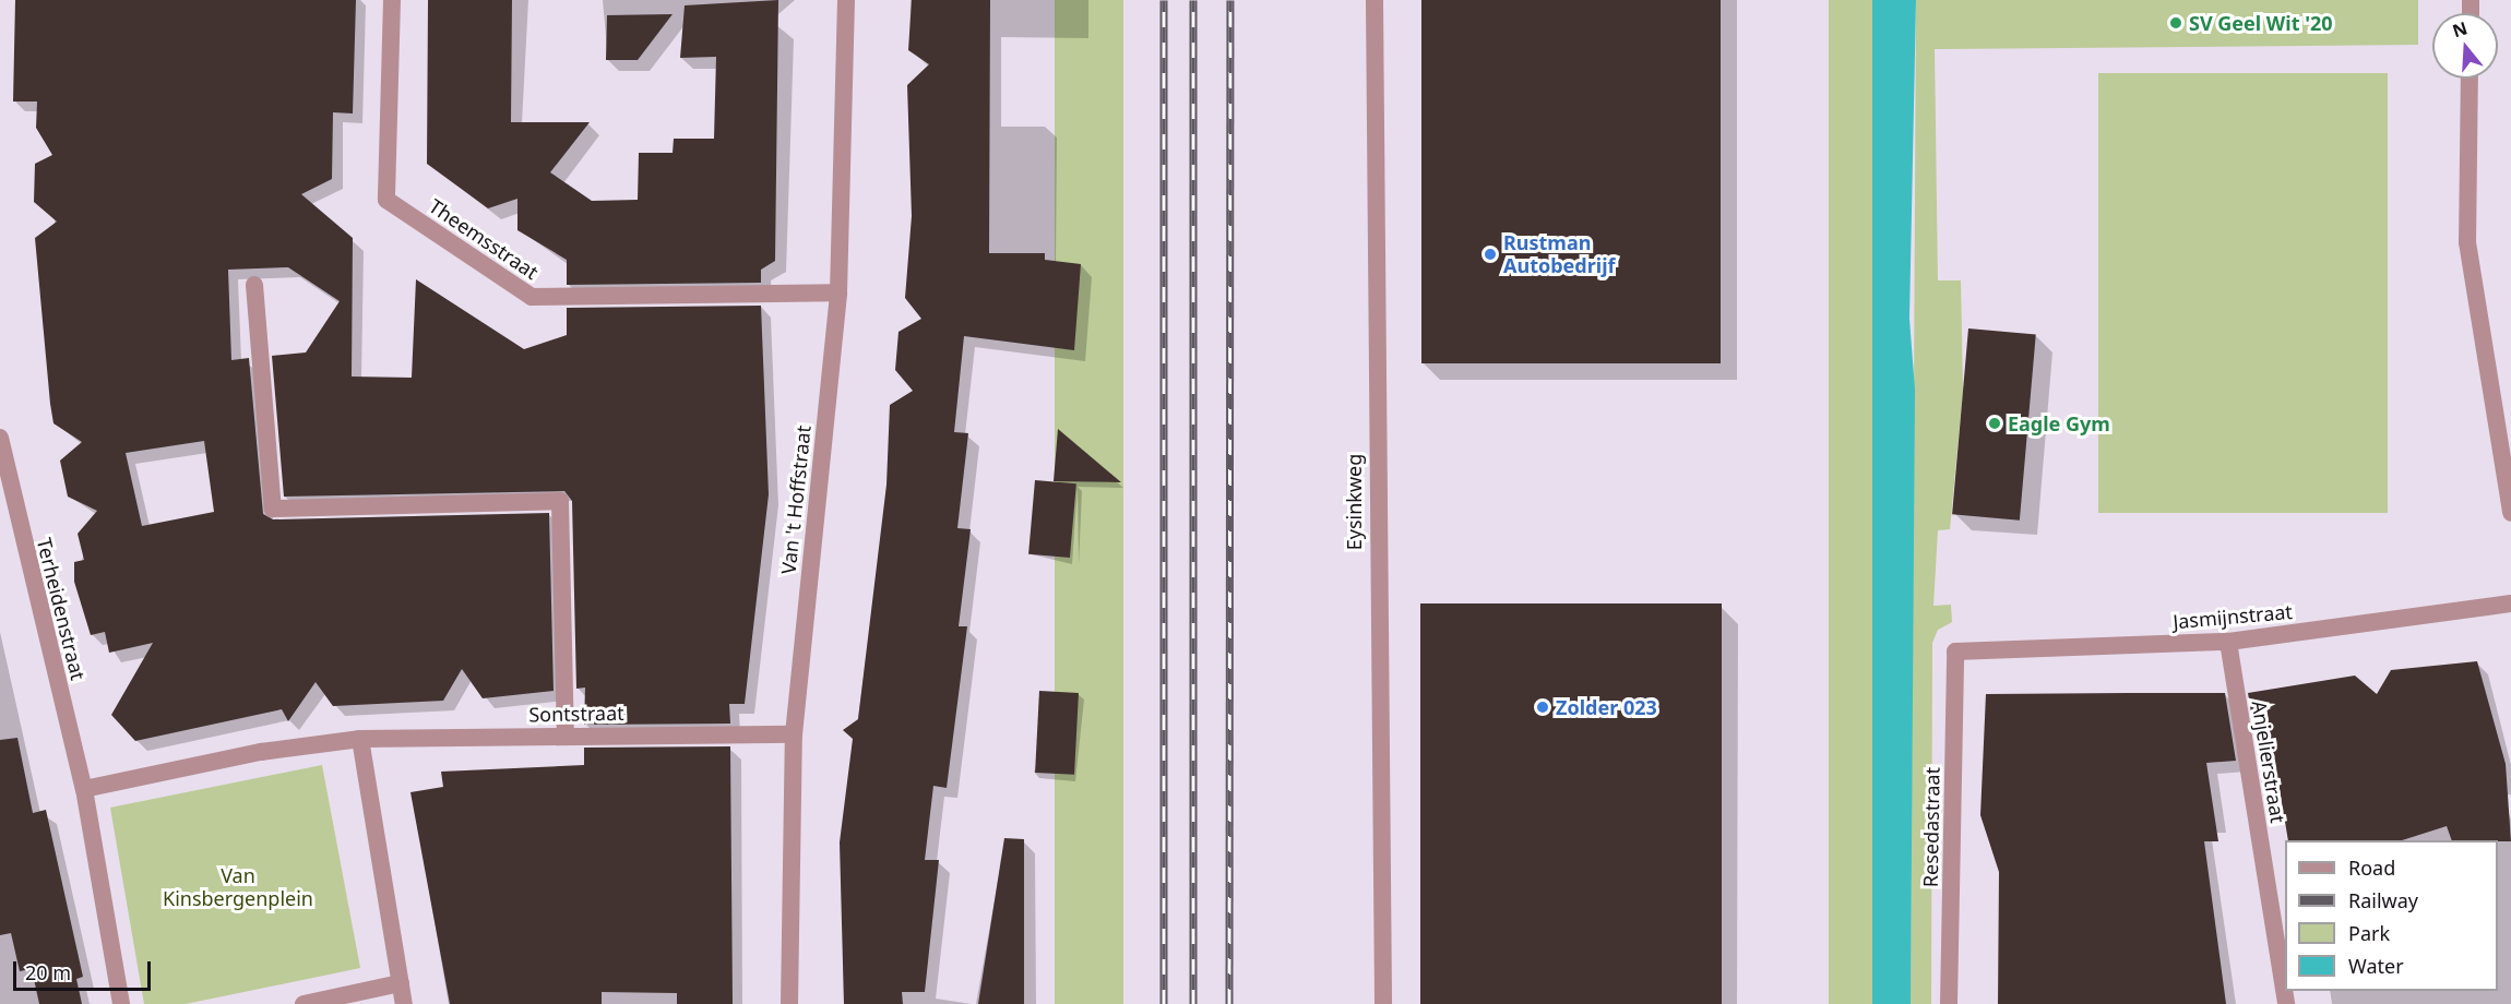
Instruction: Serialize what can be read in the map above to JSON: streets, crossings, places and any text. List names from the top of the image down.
{
  "streets": {
    "street": [
      "Theemsstraat",
      "Van 't Hoffstraat",
      "Eysinkweg",
      "Terheidenstraat",
      "Jasmijnstraat",
      "Sontstraat",
      "Anjelierstraat",
      "Resedastraat"
    ]
  },
  "crossings": [
    ["Theemsstraat", "Van 't Hoffstraat"],
    ["Van 't Hoffstraat", "Sontstraat"],
    ["Jasmijnstraat", "Anjelierstraat"],
    ["Jasmijnstraat", "Resedastraat"]
  ],
  "parks": ["Van Kinsbergenplein"],
  "places": [
    "SV Geel Wit '20",
    "Rustman Autobedrijf",
    "Eagle Gym",
    "Zolder 023"
  ],
  "legend": [
    "Road",
    "Railway",
    "Park",
    "Water"
  ],
  "scale_bar": "20 m",
  "north": "top"
}
